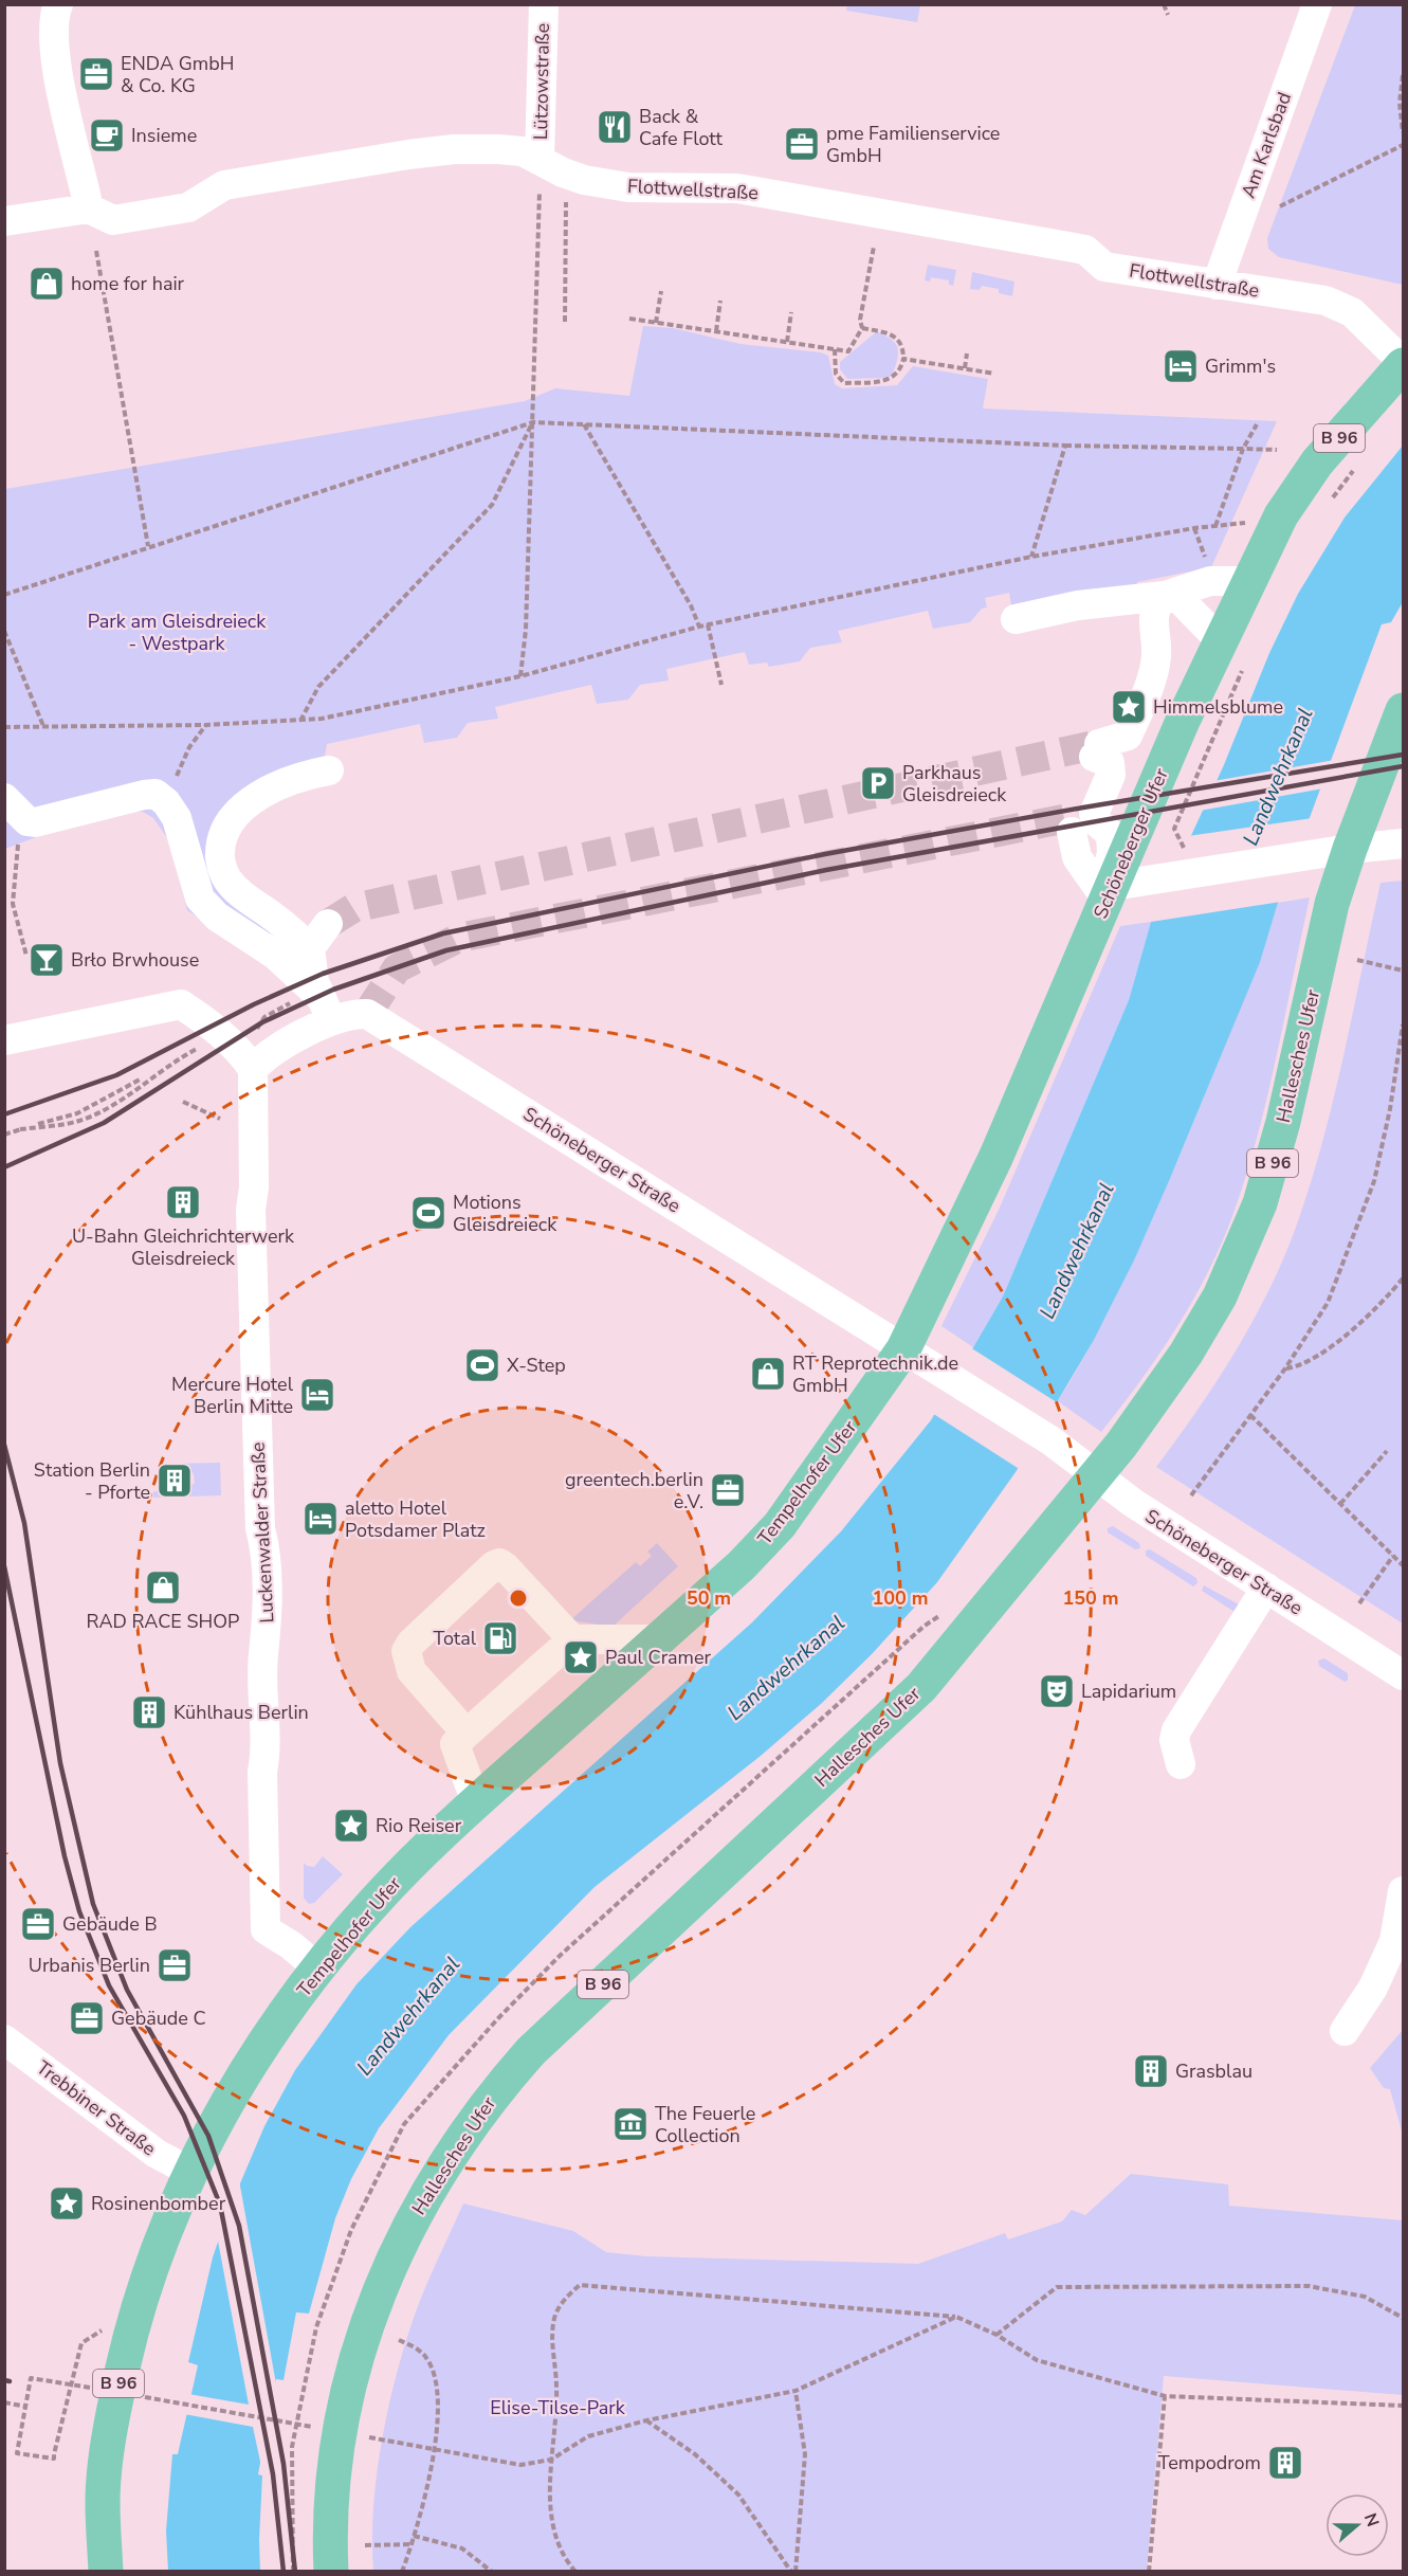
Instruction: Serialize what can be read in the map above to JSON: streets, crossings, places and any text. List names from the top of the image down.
{
  "streets": {
    "main road": [
      "B 96",
      "Schöneberger Ufer",
      "Hallesches Ufer",
      "Tempelhofer Ufer"
    ],
    "street": [
      "Lützowstraße",
      "Am Karlsbad",
      "Flottwellstraße",
      "Schöneberger Straße",
      "Luckenwalder Straße",
      "Trebbiner Straße"
    ]
  },
  "crossings": [
    ["Lützowstraße", "Flottwellstraße"],
    ["Am Karlsbad", "Flottwellstraße"],
    ["Flottwellstraße", "Schöneberger Ufer"],
    ["B 96", "Hallesches Ufer"],
    ["Schöneberger Ufer", "Schöneberger Straße"],
    ["Schöneberger Ufer", "Tempelhofer Ufer"],
    ["Hallesches Ufer", "Schöneberger Straße"],
    ["Schöneberger Straße", "Tempelhofer Ufer"],
    ["Schöneberger Straße", "Luckenwalder Straße"],
    ["Tempelhofer Ufer", "Luckenwalder Straße"],
    ["Tempelhofer Ufer", "Trebbiner Straße"]
  ],
  "water": ["Landwehrkanal"],
  "parks": ["Park am Gleisdreieck - Westpark", "Elise-Tilse-Park"],
  "places": {
    "office": [
      "ENDA GmbH & Co. KG",
      "pme Familienservice GmbH",
      "greentech.berlin e.V.",
      "Gebäude B",
      "Urbanis Berlin",
      "Gebäude C"
    ],
    "restaurant": ["Back & Cafe Flott"],
    "cafe": ["Insieme"],
    "shop": ["home for hair", "RT Reprotechnik.de GmbH", "RAD RACE SHOP"],
    "hotel": ["Grimm's", "Mercure Hotel Berlin Mitte", "aletto Hotel Potsdamer Platz"],
    "place": [
      "Himmelsblume",
      "Paul Cramer",
      "Rio Reiser",
      "Rosinenbomber"
    ],
    "parking": ["Parkhaus Gleisdreieck"],
    "bar": ["Brło Brwhouse"],
    "building": [
      "U-Bahn Gleichrichterwerk Gleisdreieck",
      "Station Berlin - Pforte",
      "Kühlhaus Berlin",
      "Grasblau",
      "Tempodrom"
    ],
    "sports": ["Motions Gleisdreieck", "X-Step"],
    "fuel station": ["Total"],
    "theatre": ["Lapidarium"],
    "museum": ["The Feuerle Collection"]
  },
  "north": "right",
  "rings": ["50 m", "100 m", "150 m"]
}
